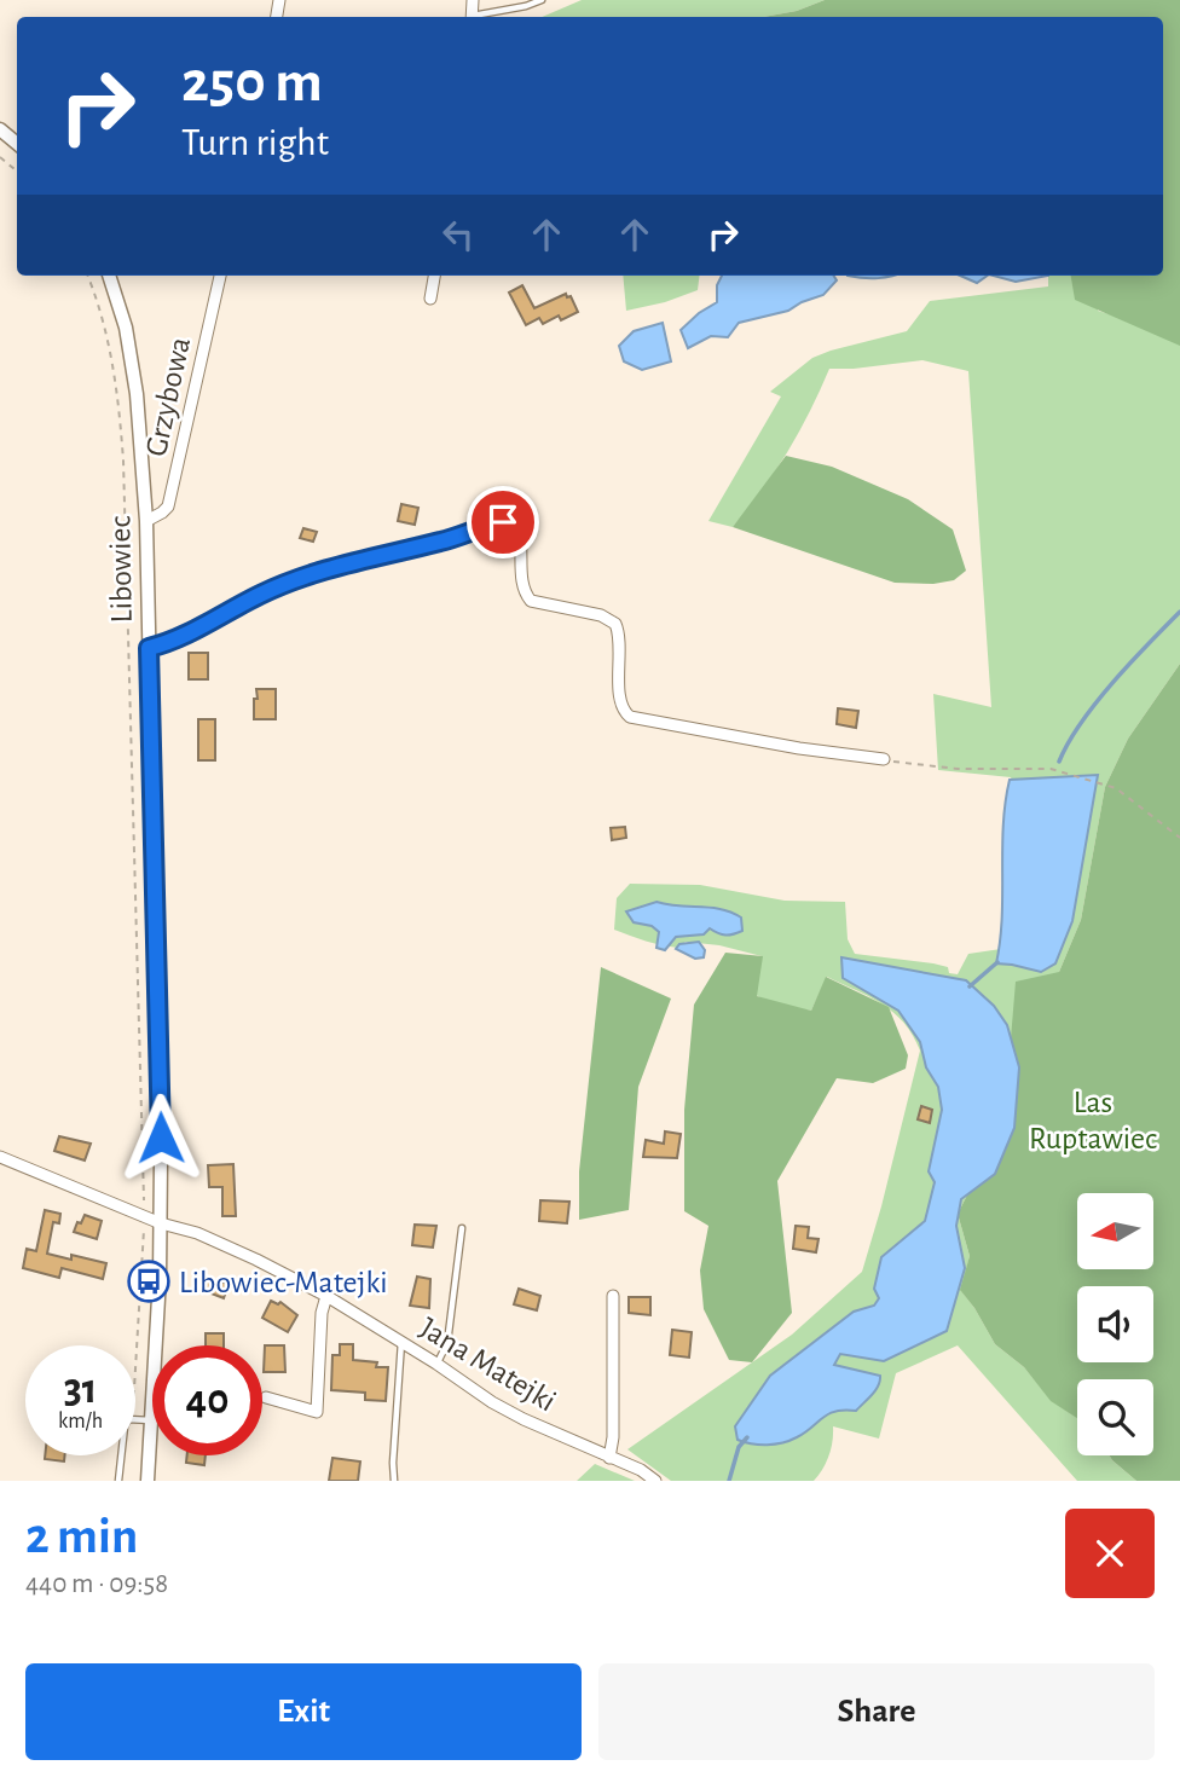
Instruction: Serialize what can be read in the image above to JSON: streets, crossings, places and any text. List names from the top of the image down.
{
  "streets": {
    "street": ["Grzybowa", "Libowiec", "Jana Matejki"]
  },
  "crossings": [
    ["Grzybowa", "Libowiec"],
    ["Libowiec", "Jana Matejki"]
  ],
  "parks": ["Las Ruptawiec"],
  "places": {
    "bus stop": ["Libowiec-Matejki"]
  },
  "north": "left",
  "page": {
    "turn": ["250 m", "Turn right"],
    "speed": "31 km/h",
    "limit": "40",
    "heading": ["2 min", "440 m · 09:58"],
    "buttons": ["Exit", "Share"]
  }
}
